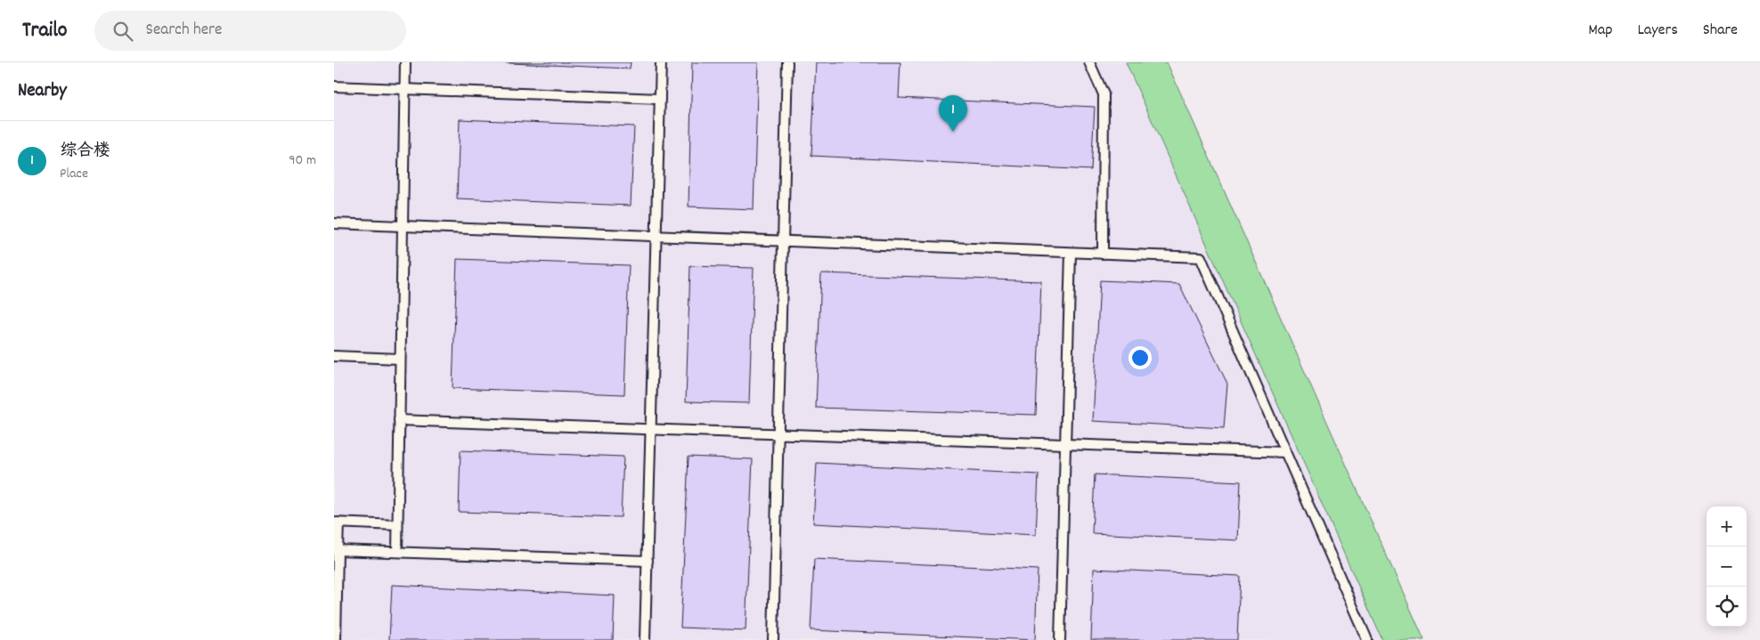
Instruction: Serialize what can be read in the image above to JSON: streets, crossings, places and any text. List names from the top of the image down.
{
  "page": {
    "header": "Trailo",
    "search": "Search here",
    "nav": ["Map", "Layers", "Share"],
    "heading": "Nearby",
    "pins": "1",
    "list": [
      {
        "mark": "1",
        "name": "综合楼",
        "note": "Place",
        "value": "90 m"
      }
    ],
    "map_buttons": ["+", "−"]
  }
}
